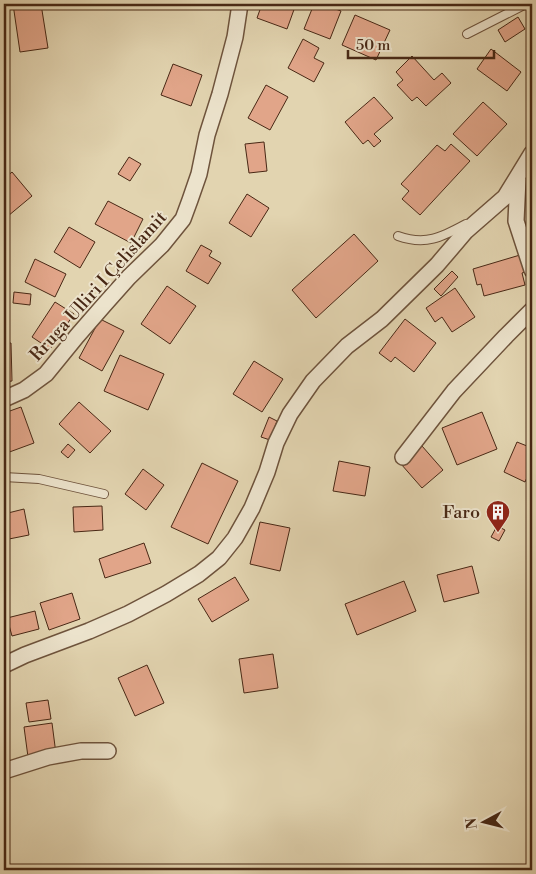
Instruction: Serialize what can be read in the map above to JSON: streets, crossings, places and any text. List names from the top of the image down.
{
  "streets": {
    "street": ["Rruga Ulliri I Çelislamit"]
  },
  "places": {
    "building": ["Faro"]
  },
  "scale_bar": "50 m",
  "north": "left"
}
